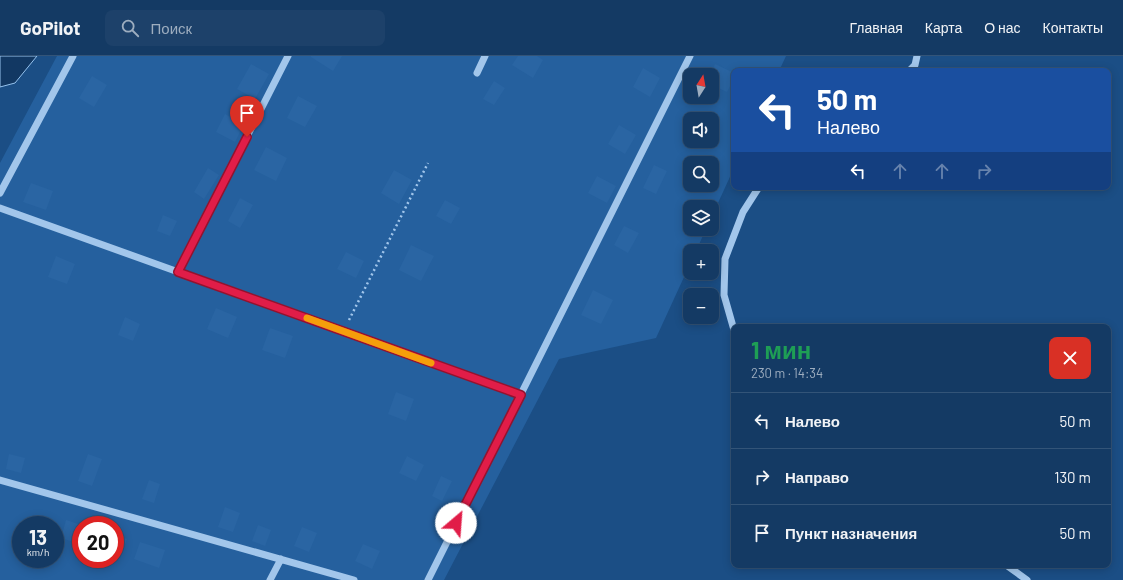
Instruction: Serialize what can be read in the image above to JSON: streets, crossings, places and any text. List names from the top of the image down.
{
  "north": "top",
  "page": {
    "header": "GoPilot",
    "search": "Поиск",
    "nav": [
      "Главная",
      "Карта",
      "О нас",
      "Контакты"
    ],
    "map_buttons": ["+", "−"],
    "turn": ["50 m", "Налево"],
    "heading": ["1 мин", "230 m · 14:34"],
    "list": [
      {
        "name": "Налево",
        "value": "50 m"
      },
      {
        "name": "Направо",
        "value": "130 m"
      },
      {
        "name": "Пункт назначения",
        "value": "50 m"
      }
    ],
    "speed": "13 km/h",
    "limit": "20"
  }
}
